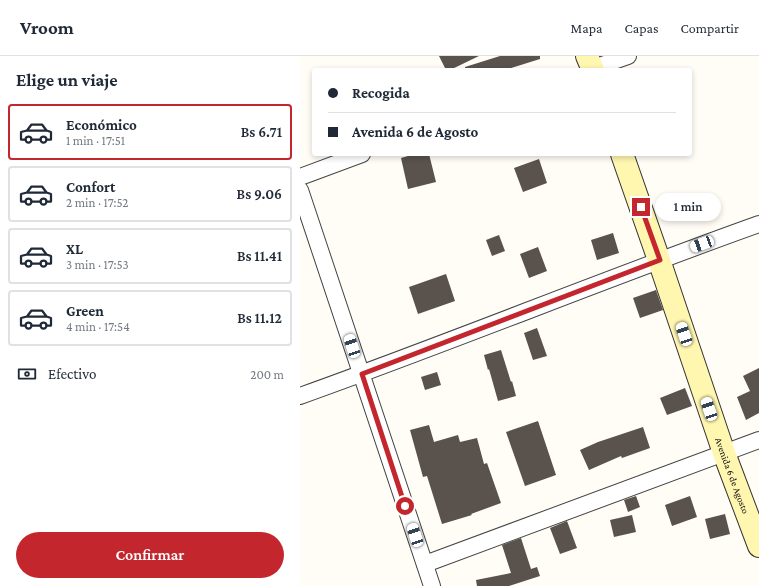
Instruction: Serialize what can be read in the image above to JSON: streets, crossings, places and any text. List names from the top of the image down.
{
  "streets": {
    "street": ["Avenida 6 de Agosto"]
  },
  "page": {
    "header": "Vroom",
    "nav": ["Mapa", "Capas", "Compartir"],
    "heading": "Elige un viaje",
    "banner": ["Recogida", "Avenida 6 de Agosto"],
    "list": [
      {
        "name": "Económico",
        "note": "1 min · 17:51",
        "value": "Bs 6.71"
      },
      {
        "name": "Confort",
        "note": "2 min · 17:52",
        "value": "Bs 9.06"
      },
      {
        "name": "XL",
        "note": "3 min · 17:53",
        "value": "Bs 11.41"
      },
      {
        "name": "Green",
        "note": "4 min · 17:54",
        "value": "Bs 11.12"
      }
    ],
    "bubble": "1 min",
    "pay": ["Efectivo", "200 m"],
    "buttons": "Confirmar"
  }
}
